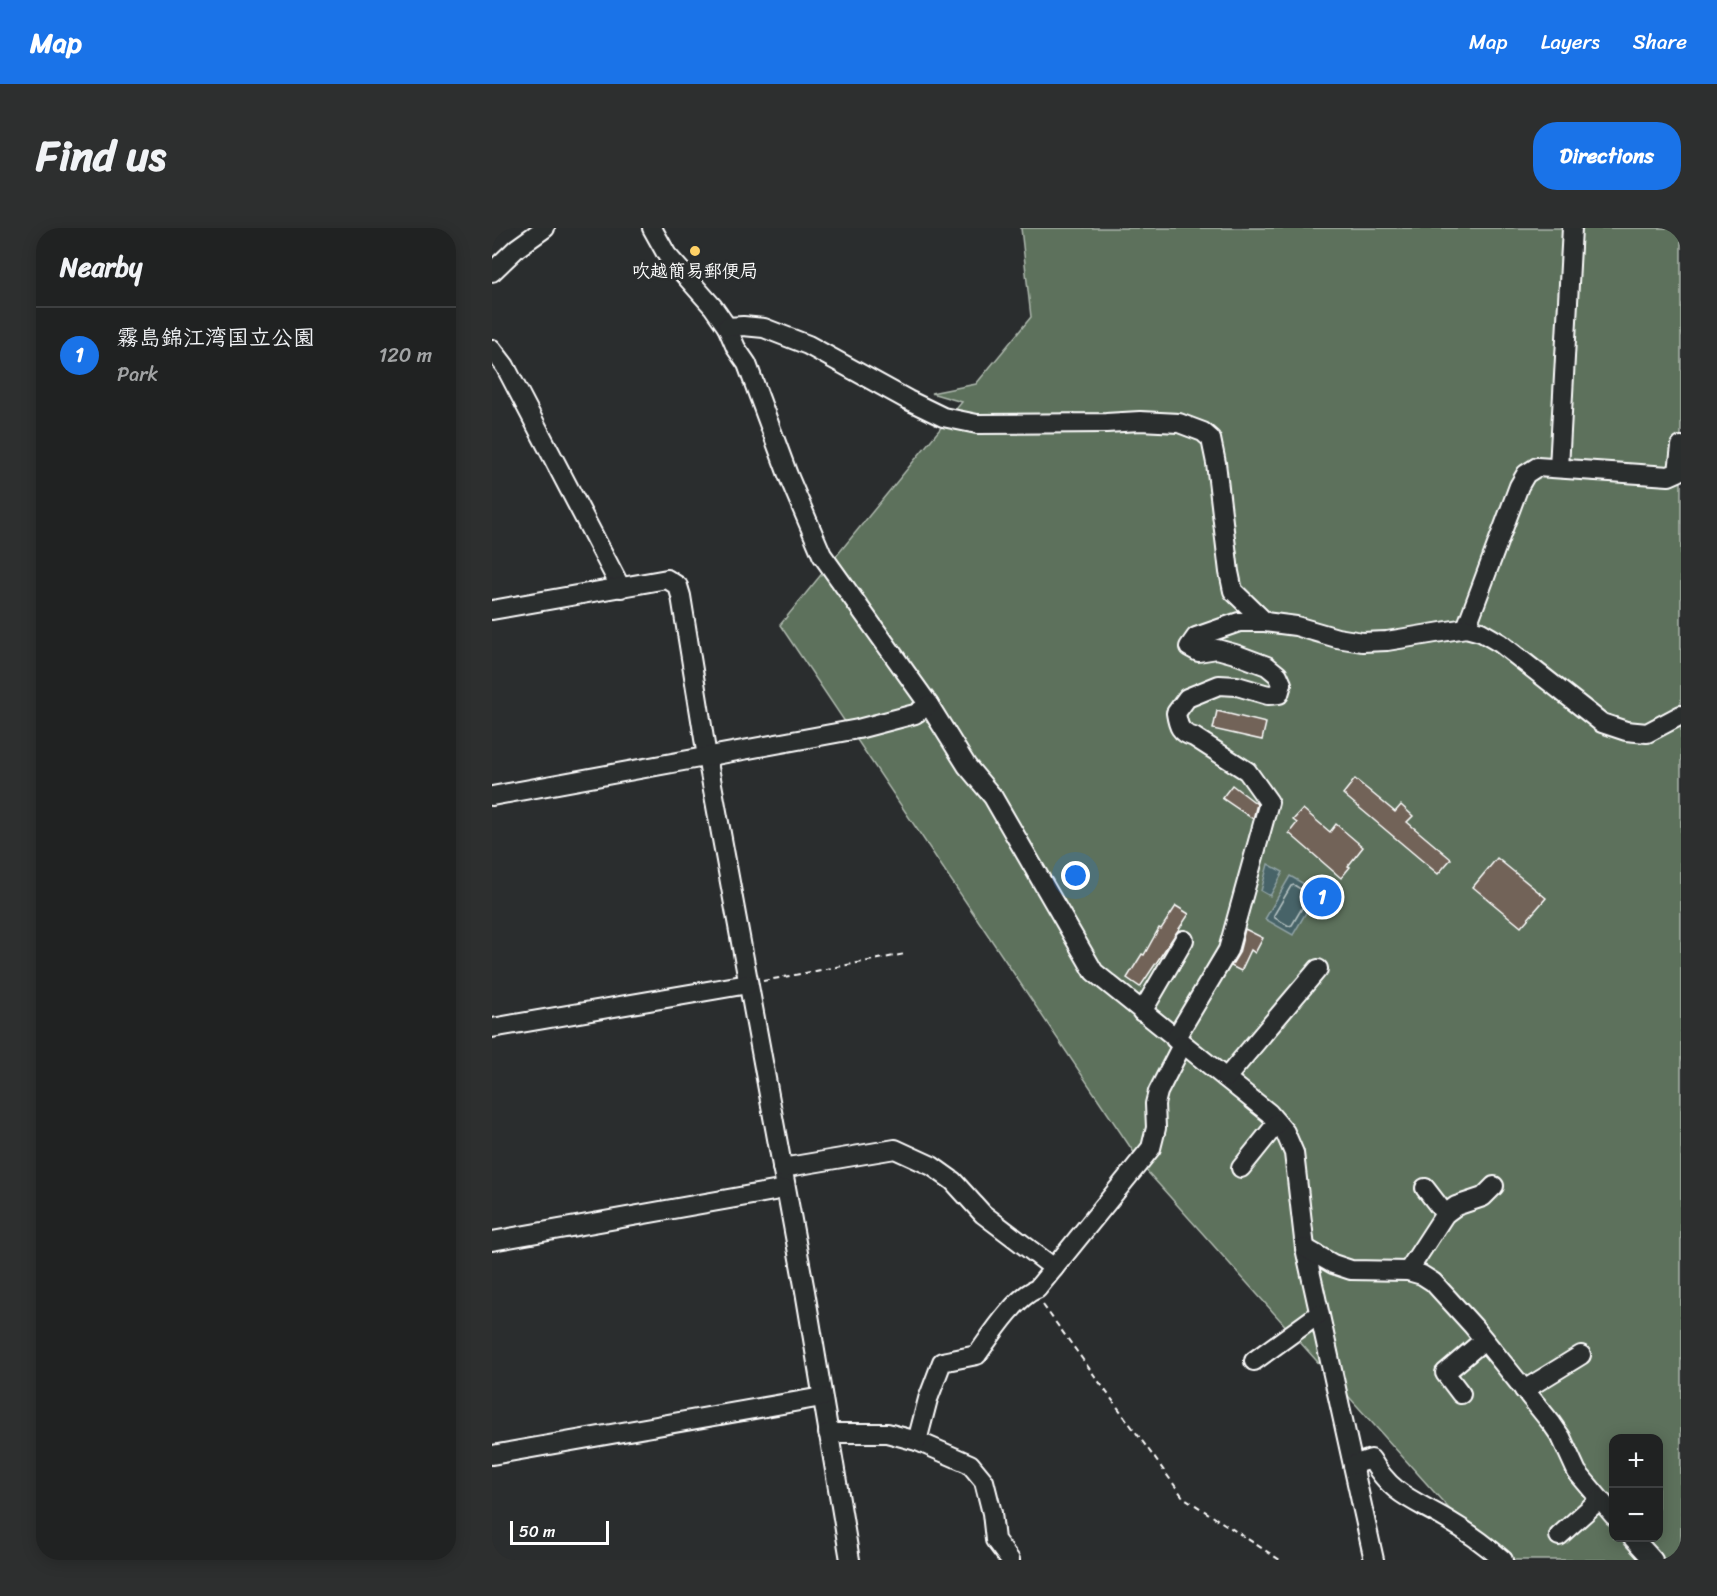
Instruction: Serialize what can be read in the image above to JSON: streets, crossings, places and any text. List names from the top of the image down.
{
  "places": ["吹越簡易郵便局"],
  "scale_bar": "50 m",
  "page": {
    "header": "Map",
    "nav": ["Map", "Layers", "Share"],
    "title": "Find us",
    "buttons": "Directions",
    "heading": "Nearby",
    "list": [
      {
        "mark": "1",
        "name": "霧島錦江湾国立公園",
        "note": "Park",
        "value": "120 m"
      }
    ],
    "pins": "1",
    "map_buttons": ["+", "−"],
    "scale": "50 m"
  }
}
